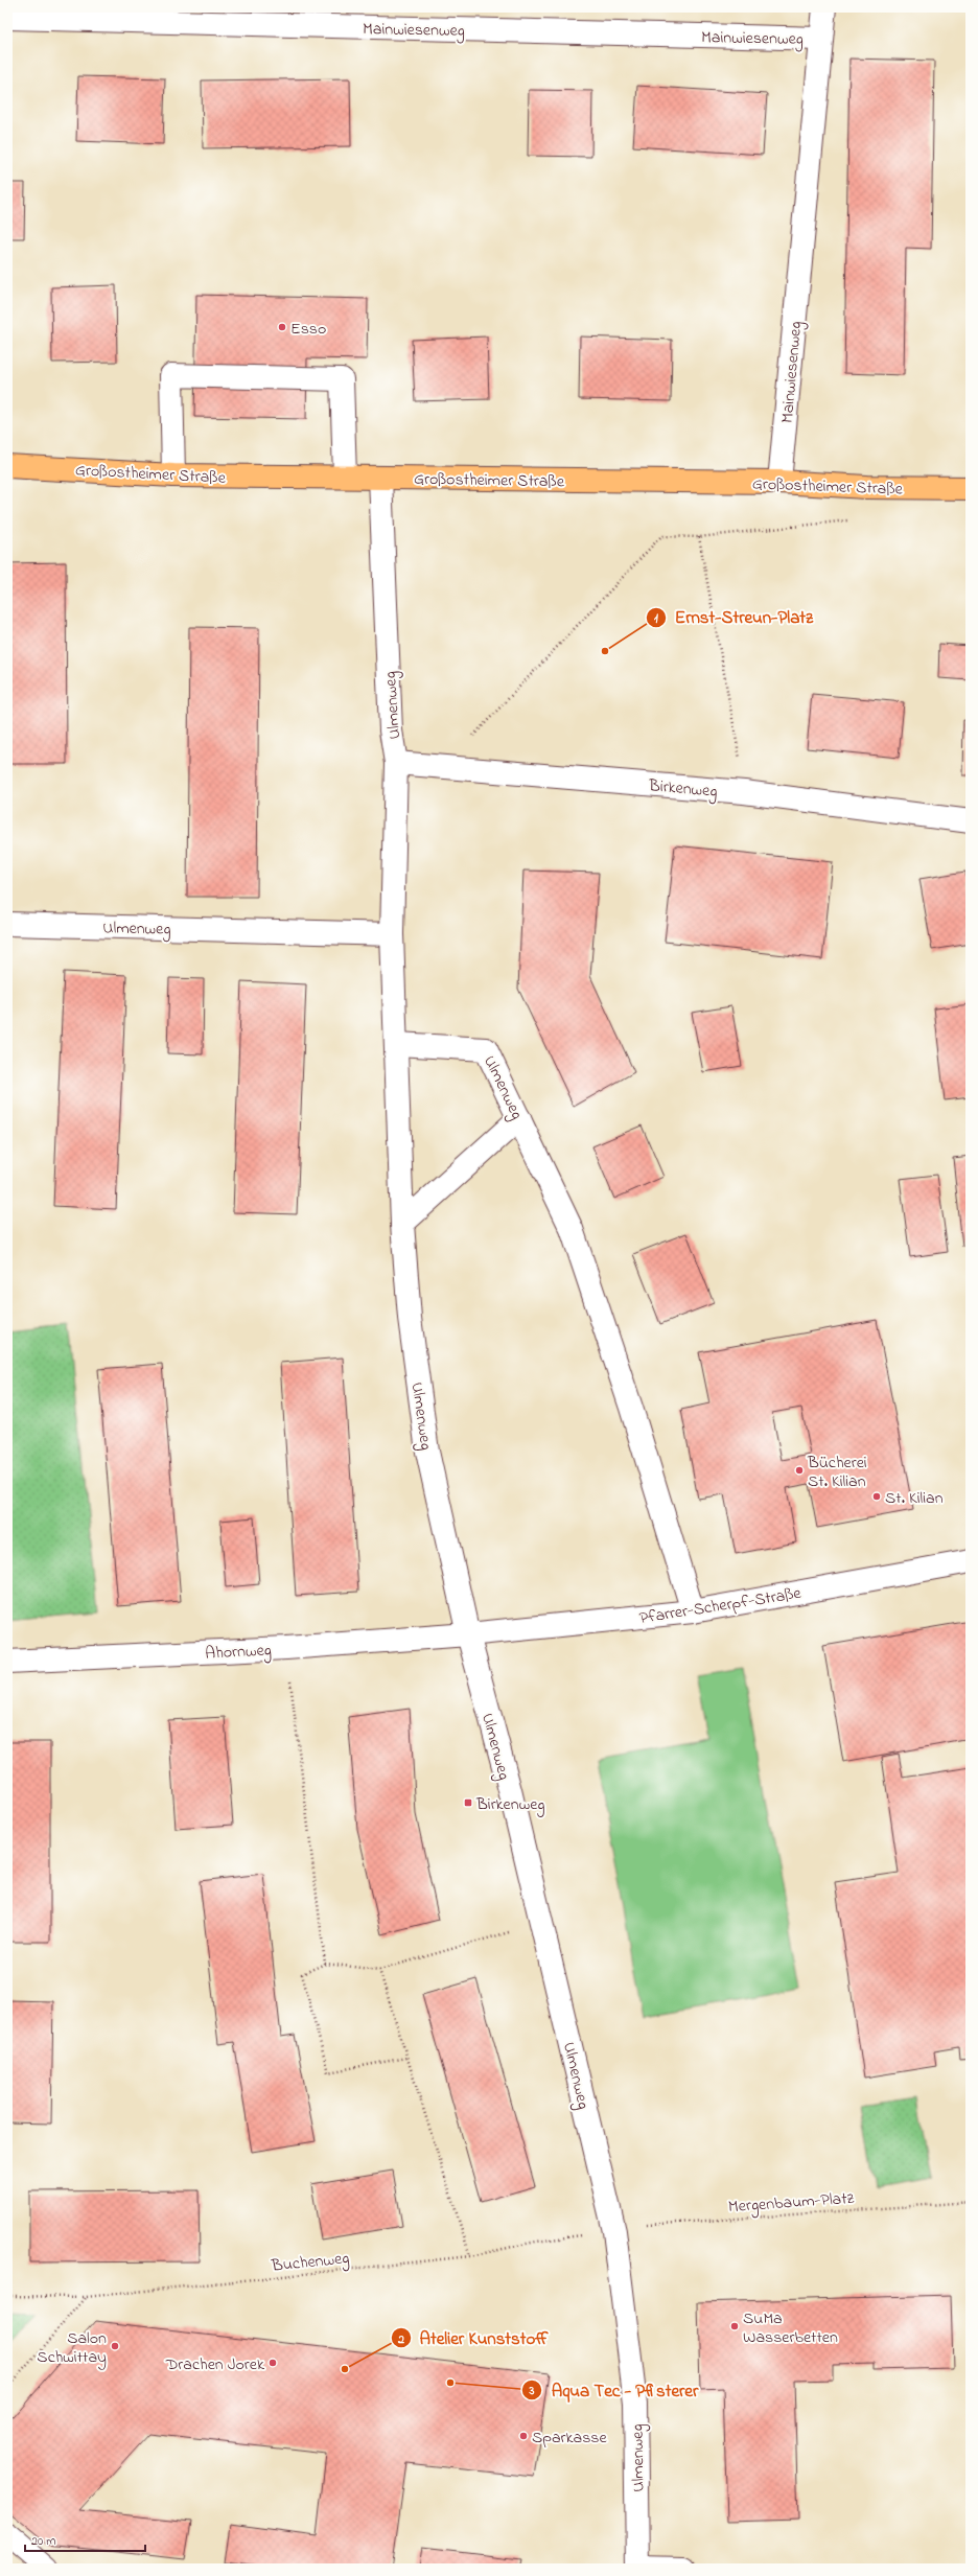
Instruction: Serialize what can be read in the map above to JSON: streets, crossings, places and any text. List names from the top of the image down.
{
  "streets": {
    "main road": ["Großostheimer Straße"],
    "street": [
      "Mainwiesenweg",
      "Ulmenweg",
      "Birkenweg",
      "Pfarrer-Scherpf-Straße",
      "Ahornweg"
    ],
    "path": ["Mergenbaum-Platz", "Buchenweg"]
  },
  "crossings": [
    ["Mainwiesenweg", "Großostheimer Straße"],
    ["Großostheimer Straße", "Ulmenweg"],
    ["Ulmenweg", "Birkenweg"],
    ["Ulmenweg", "Pfarrer-Scherpf-Straße"],
    ["Ulmenweg", "Ahornweg"],
    ["Ulmenweg", "Mergenbaum-Platz"],
    ["Ulmenweg", "Buchenweg"],
    ["Pfarrer-Scherpf-Straße", "Ahornweg"],
    ["Mergenbaum-Platz", "Buchenweg"]
  ],
  "places": {
    "other": [
      "Esso",
      "Ernst-Streun-Platz",
      "Bücherei St. Kilian",
      "St. Kilian",
      "SuMa Wasserbetten",
      "Salon Schwittay",
      "Drachen Jorek",
      "Atelier Kunststoff",
      "Aqua Tec - Pfisterer",
      "Sparkasse"
    ],
    "transit": ["Birkenweg"]
  },
  "scale_bar": "20 m"
}
